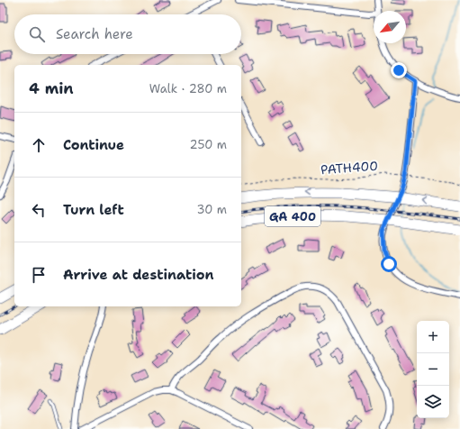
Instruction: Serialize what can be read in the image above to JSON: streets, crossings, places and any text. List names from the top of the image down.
{
  "streets": {
    "highway": ["GA 400"],
    "path": ["PATH400"]
  },
  "north": "bottom left",
  "page": {
    "search": "Search here",
    "heading": ["4 min", "Walk · 280 m"],
    "list": [
      ["Continue", "250 m"],
      ["Turn left", "30 m"],
      "Arrive at destination"
    ],
    "map_buttons": ["+", "−"]
  }
}
